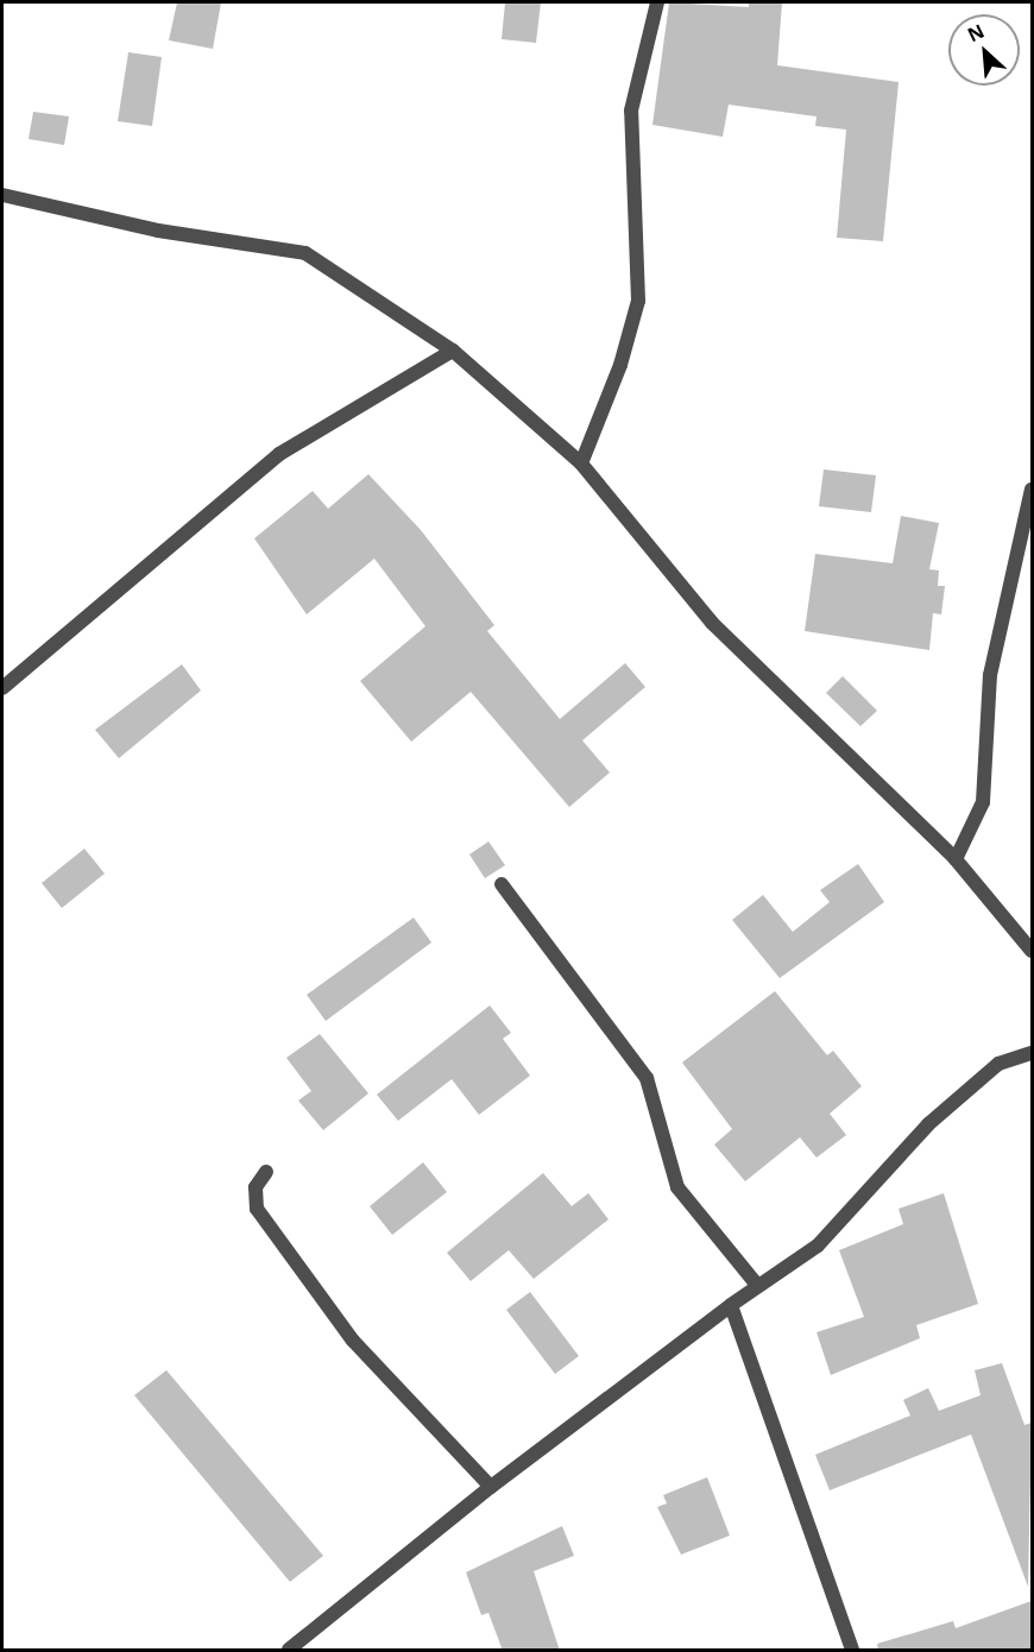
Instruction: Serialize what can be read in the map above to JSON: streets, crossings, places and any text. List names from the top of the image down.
{
  "north": "top left"
}
